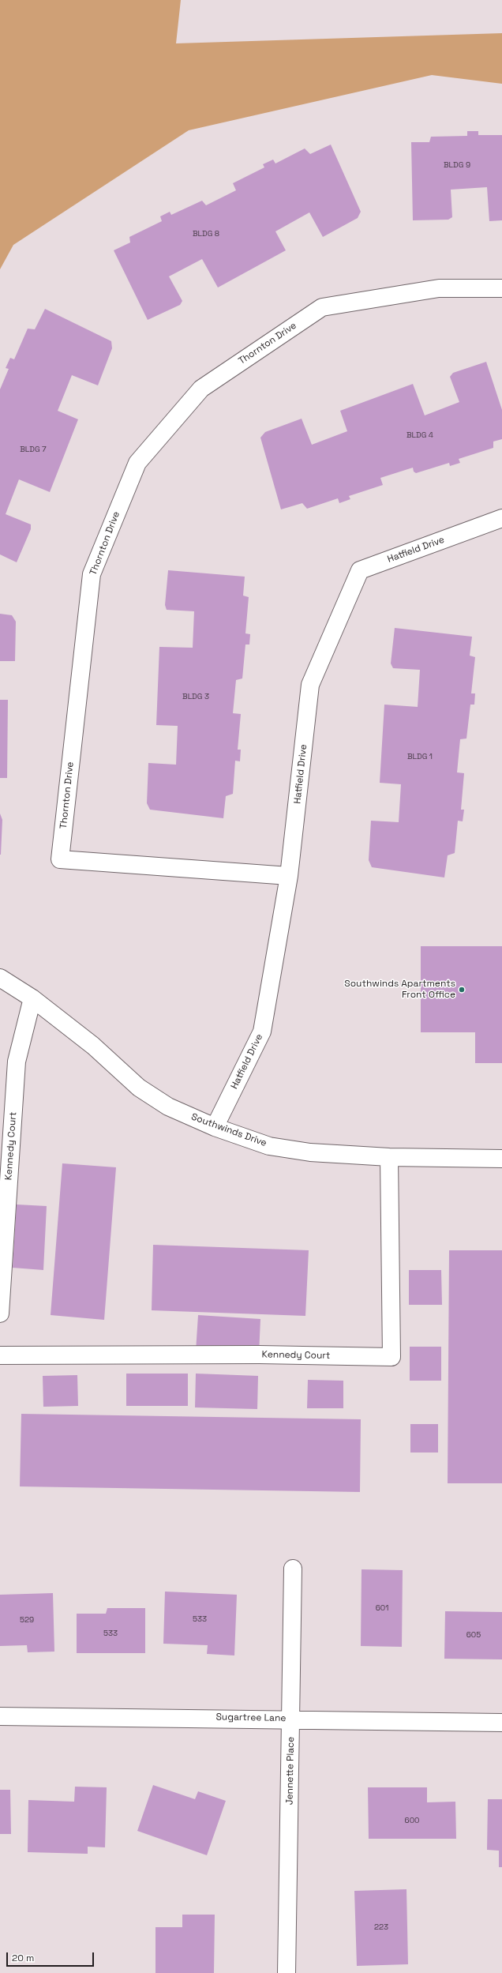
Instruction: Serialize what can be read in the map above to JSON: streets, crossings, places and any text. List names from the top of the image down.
{
  "streets": {
    "street": [
      "Thornton Drive",
      "Hatfield Drive",
      "Southwinds Drive",
      "Kennedy Court",
      "Sugartree Lane",
      "Jennette Place"
    ]
  },
  "crossings": [
    ["Thornton Drive", "Hatfield Drive"],
    ["Hatfield Drive", "Southwinds Drive"],
    ["Southwinds Drive", "Kennedy Court"],
    ["Sugartree Lane", "Jennette Place"]
  ],
  "places": ["Southwinds Apartments Front Office"],
  "house_numbers": [
    "BLDG 9",
    "BLDG 8",
    "BLDG 4",
    "BLDG 7",
    "BLDG 3",
    "BLDG 1",
    "601",
    "533",
    "529",
    "533",
    "605",
    "600",
    "223"
  ],
  "scale_bar": "20 m"
}
